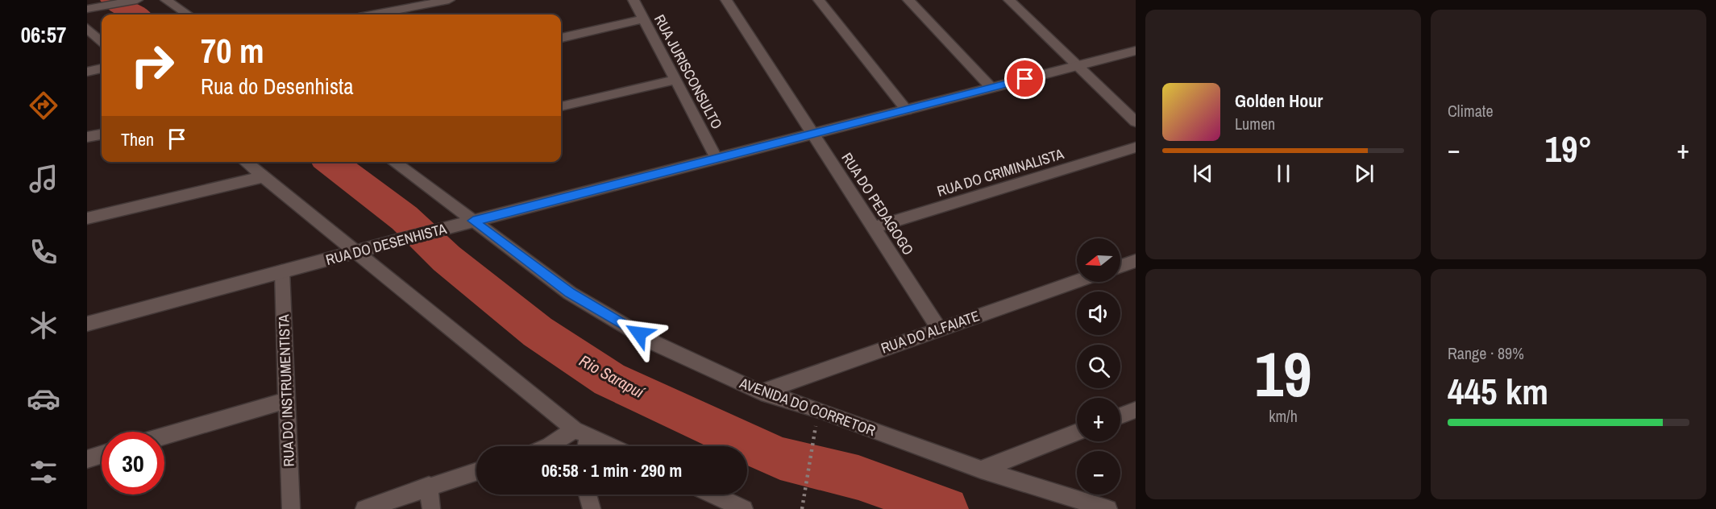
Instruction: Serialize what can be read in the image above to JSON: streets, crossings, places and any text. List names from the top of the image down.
{
  "streets": {
    "street": [
      "RUA JURISCONSULTO",
      "RUA DO CRIMINALISTA",
      "RUA DO PEDAGOGO",
      "RUA DO DESENHISTA",
      "RUA DO ALFAIATE",
      "RUA DO INSTRUMENTISTA",
      "AVENIDA DO CORRETOR"
    ]
  },
  "crossings": [
    ["RUA JURISCONSULTO", "RUA DO DESENHISTA"],
    ["RUA DO CRIMINALISTA", "RUA DO PEDAGOGO"],
    ["RUA DO PEDAGOGO", "RUA DO DESENHISTA"],
    ["RUA DO PEDAGOGO", "RUA DO ALFAIATE"],
    ["RUA DO DESENHISTA", "RUA DO INSTRUMENTISTA"],
    ["RUA DO DESENHISTA", "AVENIDA DO CORRETOR"],
    ["RUA DO ALFAIATE", "AVENIDA DO CORRETOR"]
  ],
  "water": ["Rio Sarapuí"],
  "north": "left",
  "page": {
    "tabs": "06:57",
    "tile": [
      "Climate",
      ["19", "km/h"],
      ["Range · 89%", "445 km"]
    ],
    "turn": ["70 m", "Rua do Desenhista"],
    "song": ["Golden Hour", "Lumen"],
    "then": "Then",
    "heat": ["−", "19°", "+"],
    "map_buttons": ["+", "−"],
    "limit": "30",
    "trip": "06:58 · 1 min · 290 m"
  }
}
